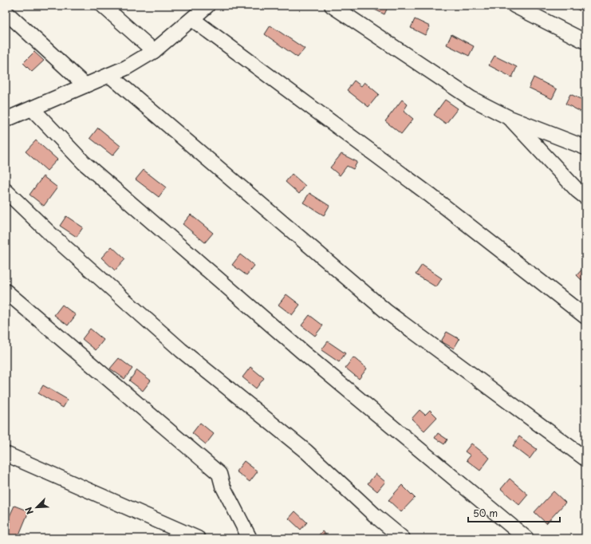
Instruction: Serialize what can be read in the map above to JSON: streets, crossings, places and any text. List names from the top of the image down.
{
  "scale_bar": "50 m",
  "north": "bottom left"
}
